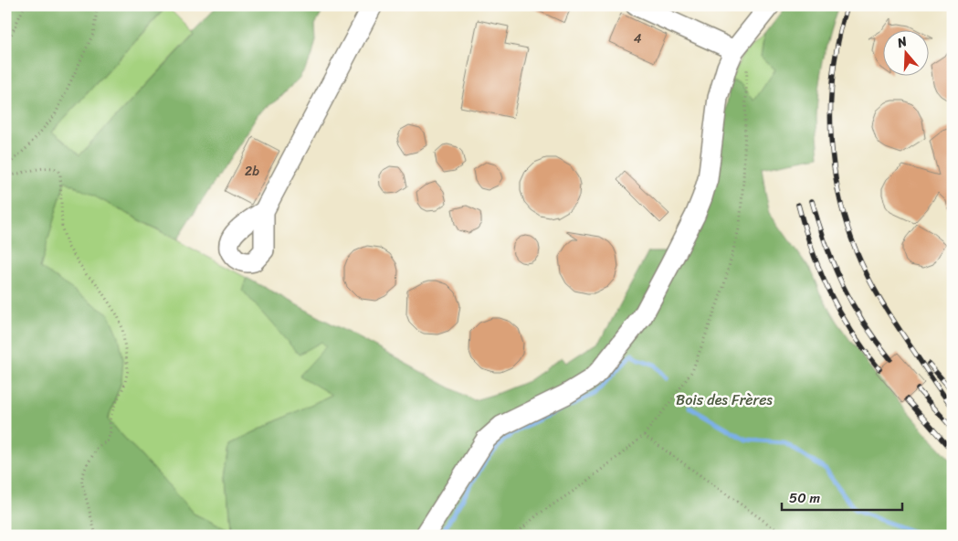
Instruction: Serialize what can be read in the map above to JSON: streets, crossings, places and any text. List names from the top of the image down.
{
  "parks": ["Bois des Frères"],
  "house_numbers": ["4", "2b"],
  "scale_bar": "50 m",
  "north": "top"
}
